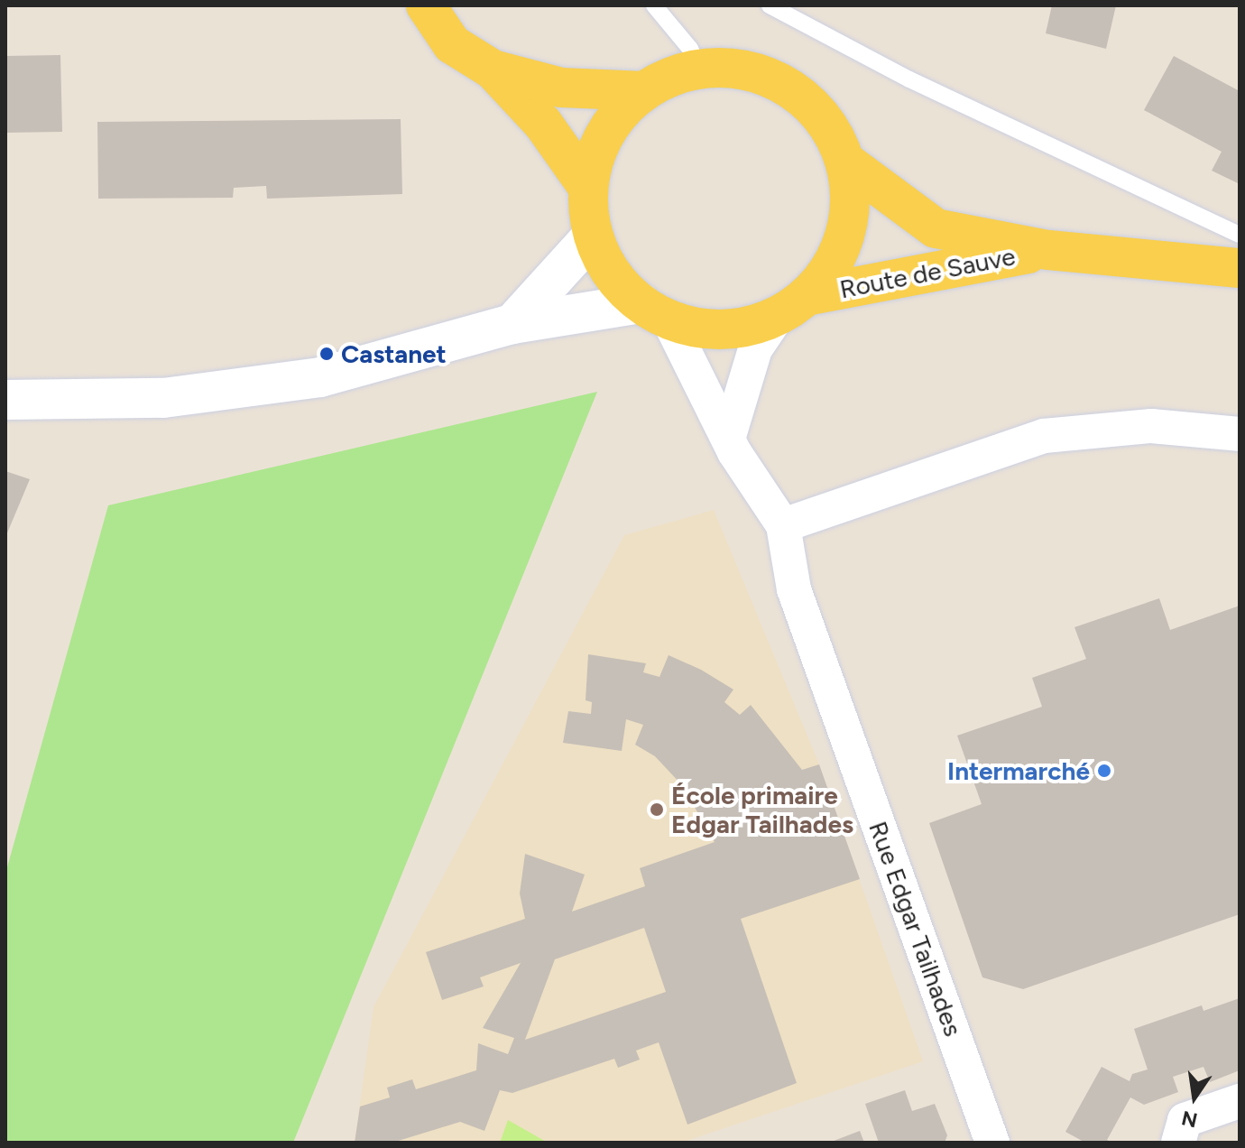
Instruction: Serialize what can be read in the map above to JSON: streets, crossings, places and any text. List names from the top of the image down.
{
  "streets": {
    "main road": ["Route de Sauve"],
    "street": ["Rue Edgar Tailhades"]
  },
  "crossings": [
    ["Route de Sauve", "Rue Edgar Tailhades"]
  ],
  "places": ["Castanet", "Intermarché", "École primaire Edgar Tailhades"],
  "north": "bottom"
}
